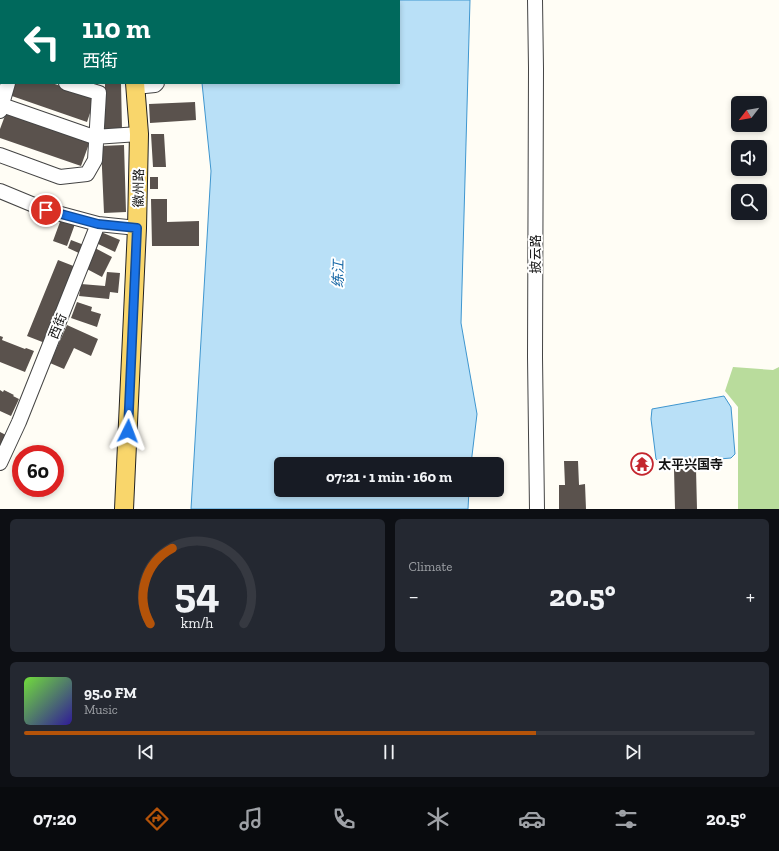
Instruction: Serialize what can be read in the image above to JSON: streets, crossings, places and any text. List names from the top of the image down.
{
  "streets": {
    "main road": ["徽州路"],
    "street": ["披云路", "西街"]
  },
  "water": ["练江"],
  "places": {
    "temple": ["太平兴国寺"]
  },
  "north": "bottom left",
  "page": {
    "turn": ["110 m", "西街"],
    "limit": "60",
    "trip": "07:21 · 1 min · 160 m",
    "tile": "Climate",
    "heat": ["−", "20.5°", "+"],
    "song": ["95.0 FM", "Music"],
    "tabs": ["07:20", "20.5°"],
    "gauge": ["54", "km/h"]
  }
}
